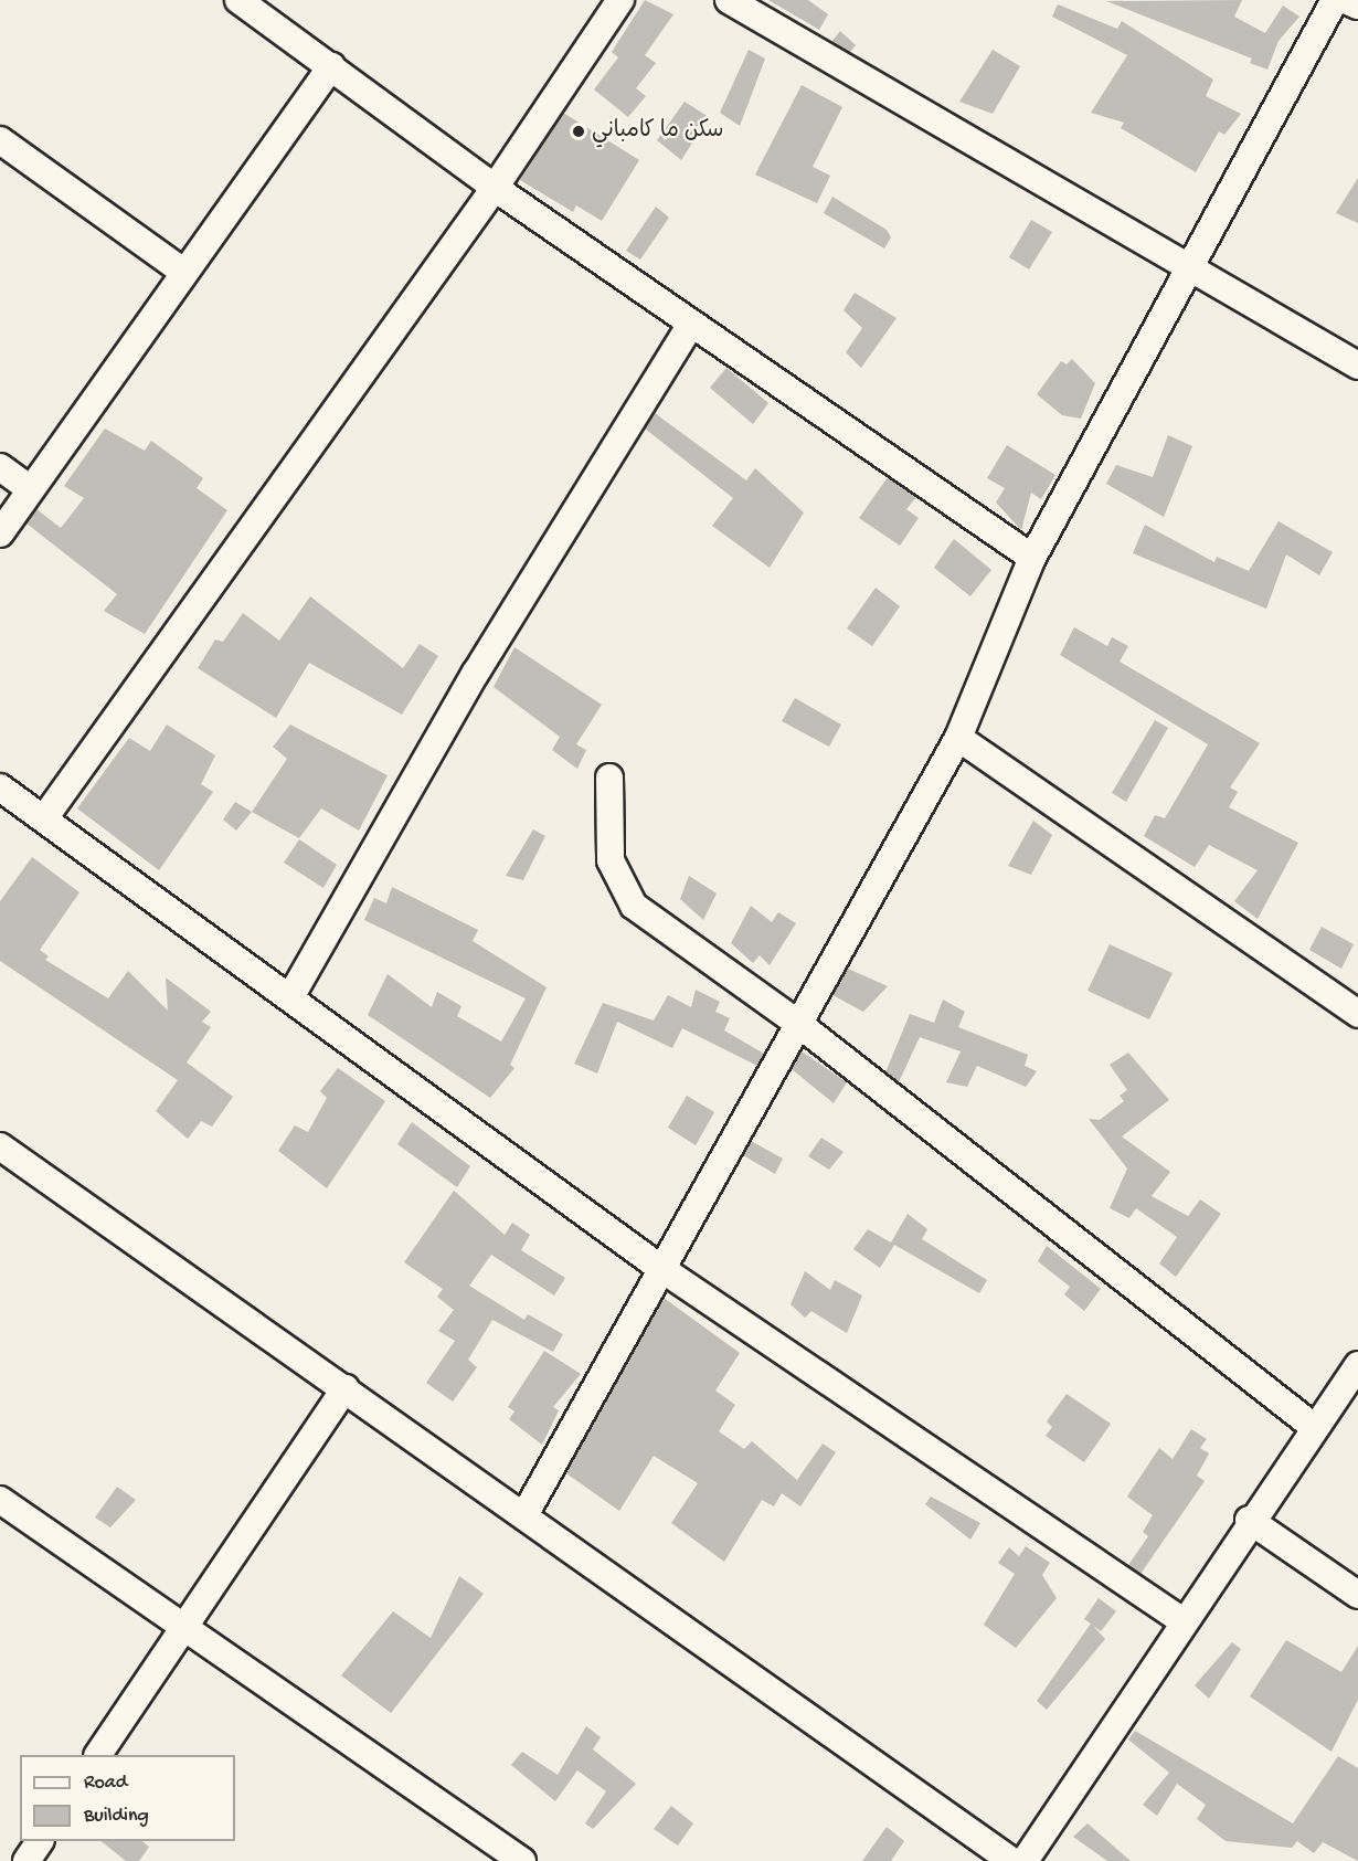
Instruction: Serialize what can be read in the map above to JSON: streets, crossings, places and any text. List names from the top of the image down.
{
  "places": ["سكن ما كامباني"],
  "legend": ["Road", "Building"]
}
